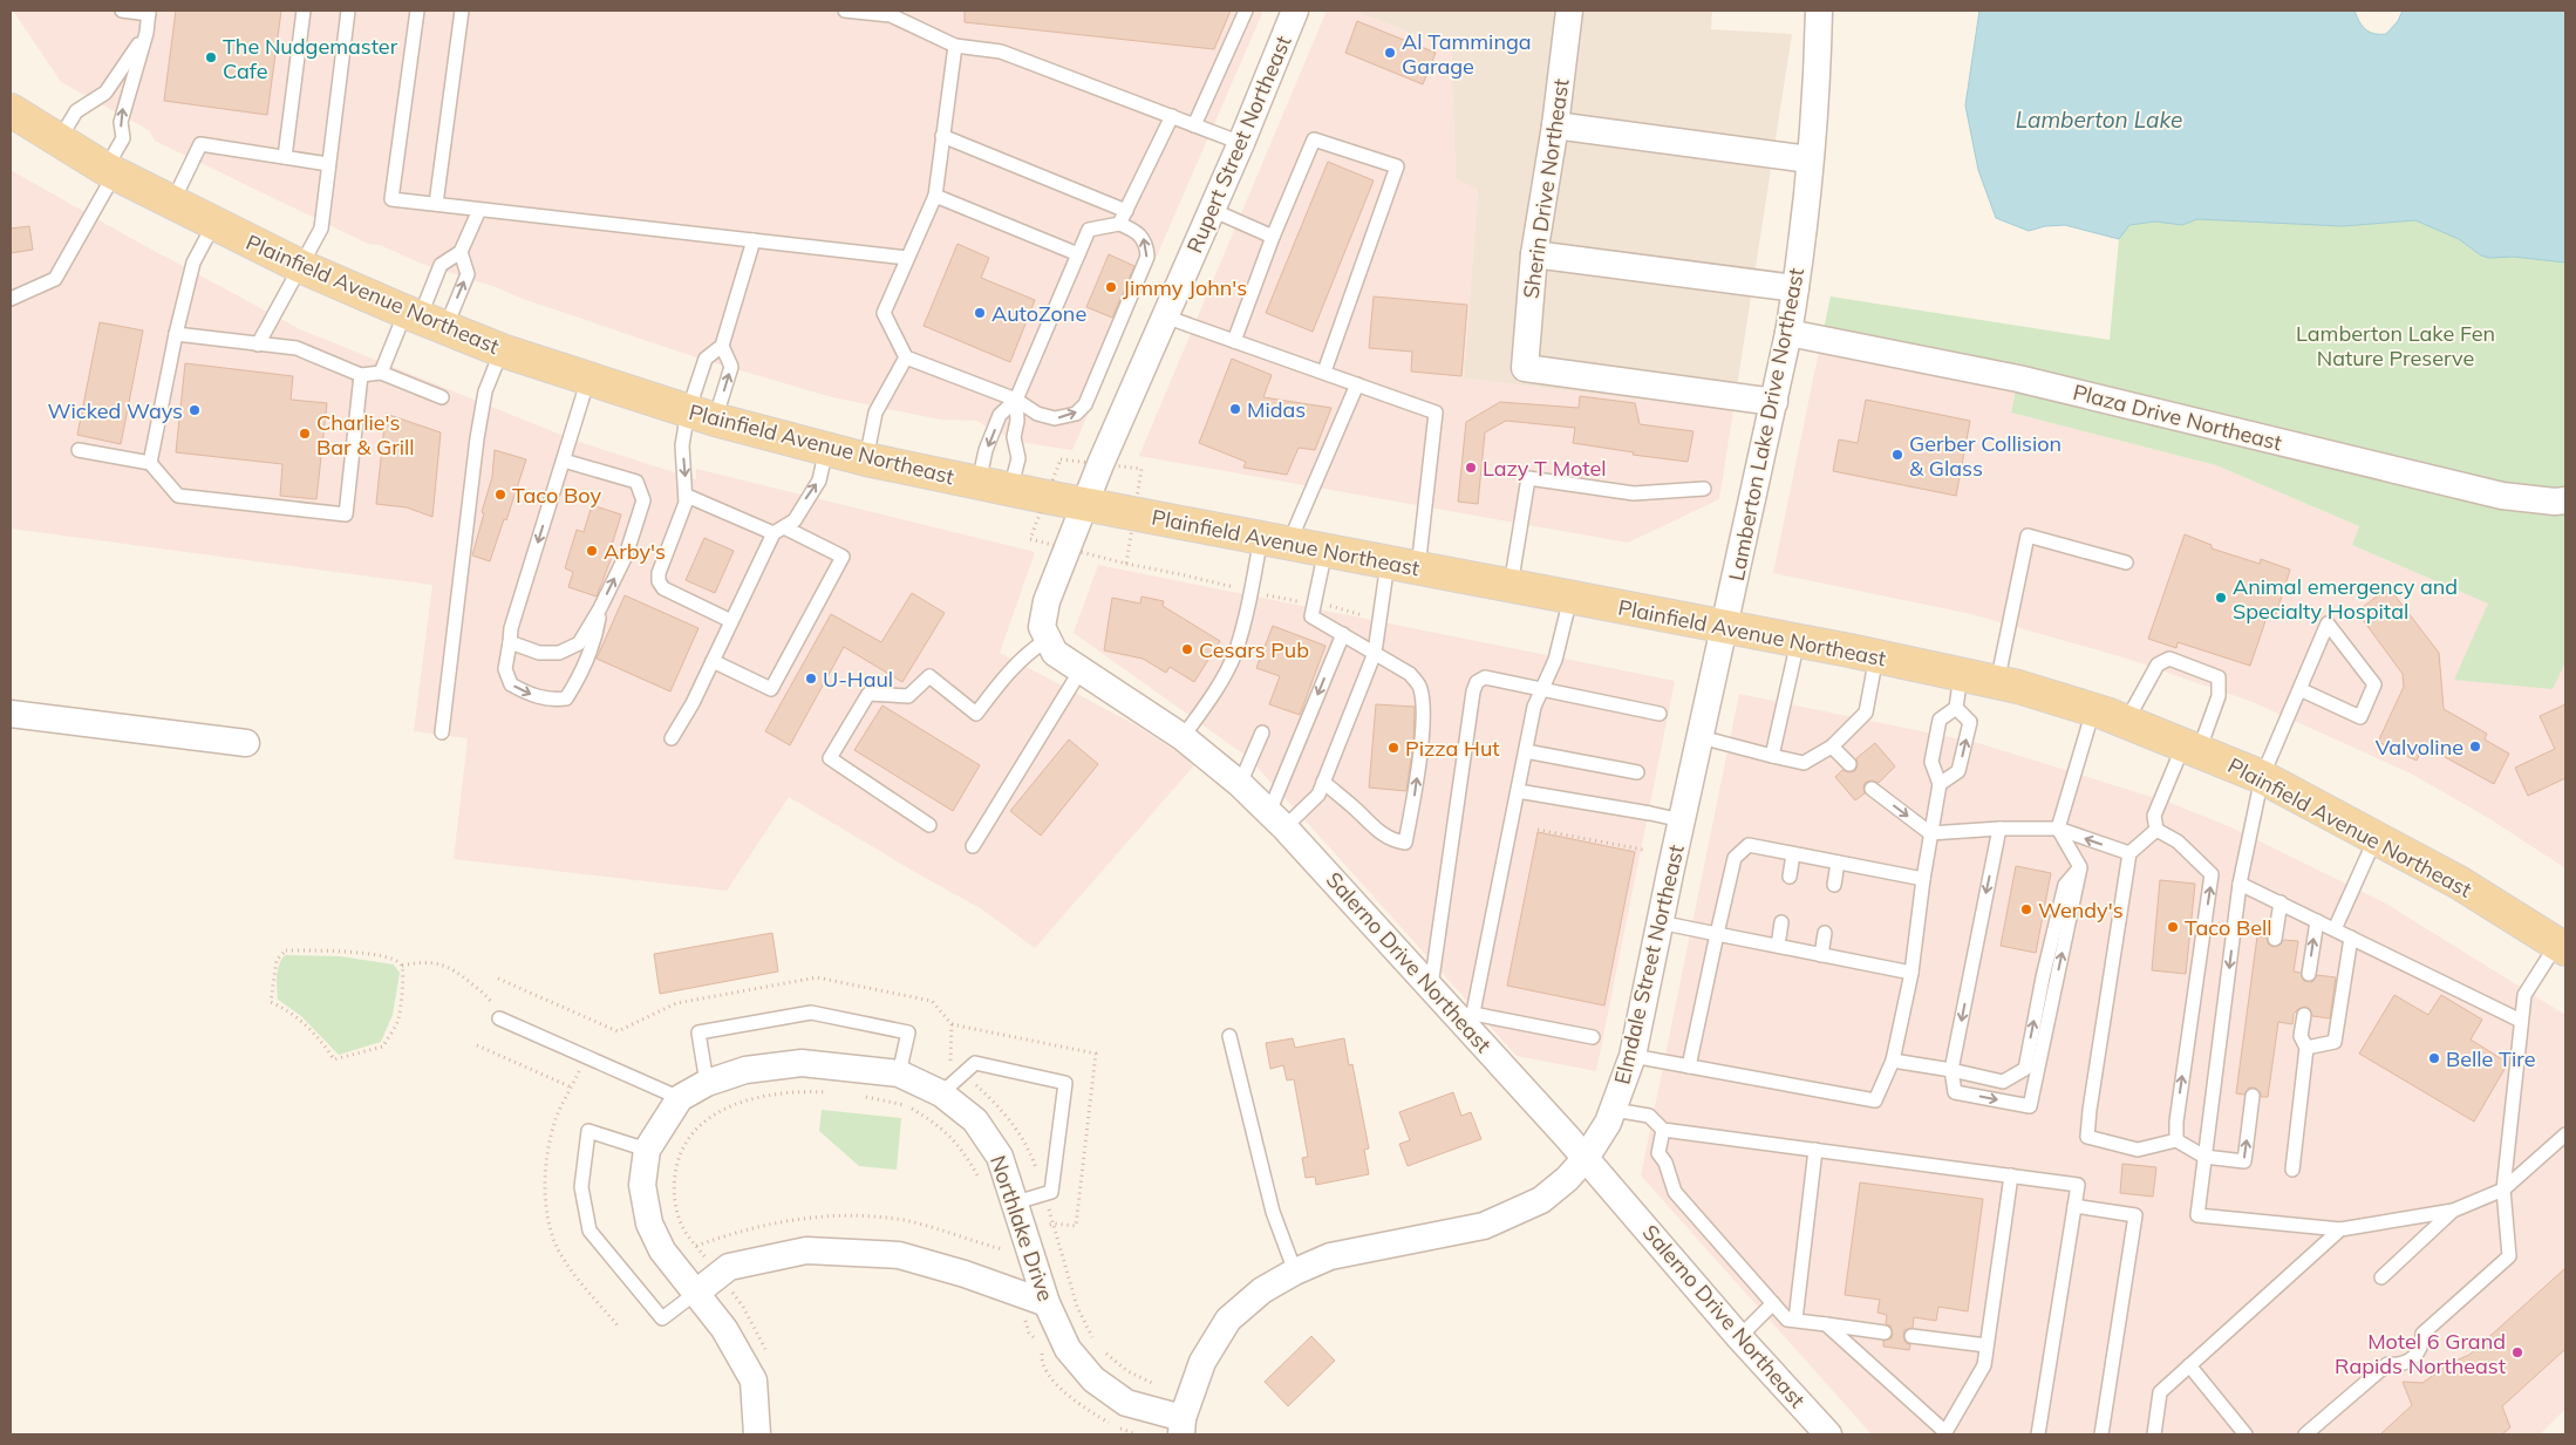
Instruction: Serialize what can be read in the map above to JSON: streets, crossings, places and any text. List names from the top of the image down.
{
  "streets": {
    "main road": ["Plainfield Avenue Northeast"],
    "street": [
      "Rupert Street Northeast",
      "Sherin Drive Northeast",
      "Plaza Drive Northeast",
      "Lamberton Lake Drive Northeast",
      "Salerno Drive Northeast",
      "Elmdale Street Northeast",
      "Northlake Drive"
    ]
  },
  "crossings": [
    ["Rupert Street Northeast", "Plainfield Avenue Northeast"],
    ["Sherin Drive Northeast", "Lamberton Lake Drive Northeast"],
    ["Plainfield Avenue Northeast", "Lamberton Lake Drive Northeast"],
    ["Plainfield Avenue Northeast", "Elmdale Street Northeast"],
    ["Plaza Drive Northeast", "Lamberton Lake Drive Northeast"],
    ["Lamberton Lake Drive Northeast", "Elmdale Street Northeast"],
    ["Salerno Drive Northeast", "Elmdale Street Northeast"],
    ["Elmdale Street Northeast", "Northlake Drive"]
  ],
  "water": ["Lamberton Lake"],
  "parks": ["Lamberton Lake Fen Nature Preserve"],
  "places": [
    "Al Tamminga Garage",
    "The Nudgemaster Cafe",
    "Jimmy John's",
    "AutoZone",
    "Midas",
    "Wicked Ways",
    "Charlie's Bar & Grill",
    "Gerber Collision & Glass",
    "Lazy T Motel",
    "Taco Boy",
    "Arby's",
    "Animal emergency and Specialty Hospital",
    "Cesars Pub",
    "U-Haul",
    "Valvoline",
    "Pizza Hut",
    "Wendy's",
    "Taco Bell",
    "Belle Tire",
    "Motel 6 Grand Rapids Northeast"
  ]
}
